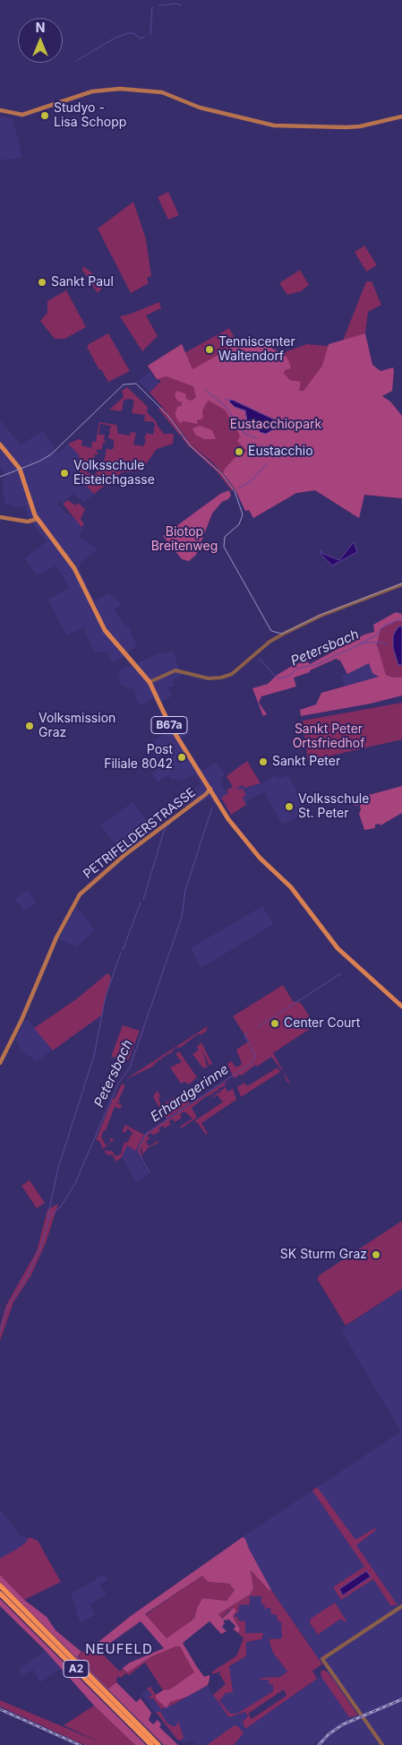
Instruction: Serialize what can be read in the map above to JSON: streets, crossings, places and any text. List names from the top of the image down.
{
  "streets": {
    "highway": ["A2"],
    "main road": ["B67a", "PETRIFELDERSTRASSE"]
  },
  "crossings": [
    ["B67a", "PETRIFELDERSTRASSE"]
  ],
  "districts": ["NEUFELD"],
  "water": ["Petersbach", "Erhardgerinne"],
  "parks": ["Eustacchiopark", "Biotop Breitenweg", "Sankt Peter Ortsfriedhof"],
  "places": [
    "Studyo - Lisa Schopp",
    "Sankt Paul",
    "Tenniscenter Waltendorf",
    "Eustacchio",
    "Volksschule Eisteichgasse",
    "Volksmission Graz",
    "Post Filiale 8042",
    "Sankt Peter",
    "Volksschule St. Peter",
    "Center Court",
    "SK Sturm Graz"
  ],
  "north": "top"
}
